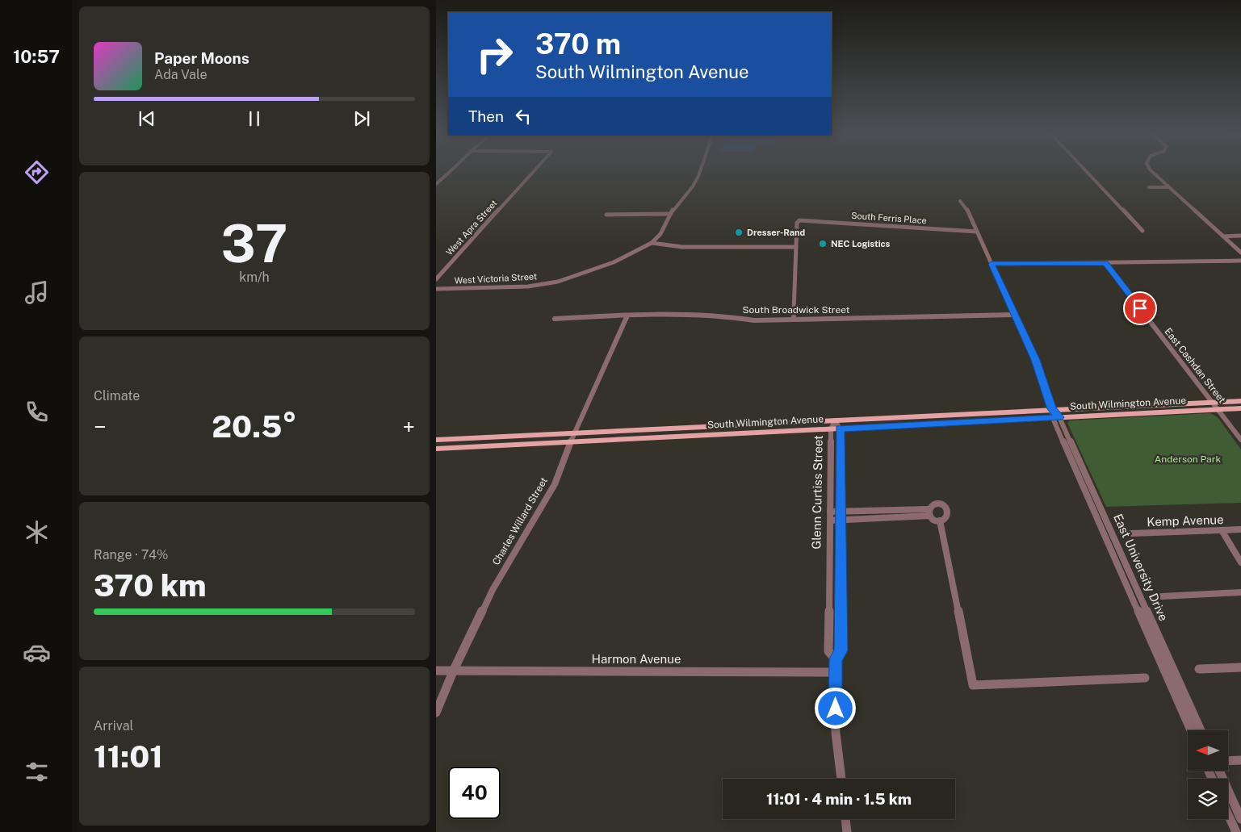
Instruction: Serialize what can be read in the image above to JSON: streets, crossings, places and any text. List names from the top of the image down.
{
  "streets": {
    "main road": ["South Wilmington Avenue"],
    "street": [
      "South Ferris Place",
      "West Apra Street",
      "West Victoria Street",
      "South Broadwick Street",
      "East Cashdan Street",
      "Glenn Curtiss Street",
      "Kemp Avenue",
      "Charles Willard Street",
      "East University Drive",
      "Harmon Avenue"
    ]
  },
  "crossings": [
    ["South Ferris Place", "East University Drive"],
    ["South Broadwick Street", "Charles Willard Street"],
    ["South Broadwick Street", "East University Drive"],
    ["East Cashdan Street", "South Wilmington Avenue"],
    ["South Wilmington Avenue", "Glenn Curtiss Street"],
    ["South Wilmington Avenue", "Charles Willard Street"],
    ["South Wilmington Avenue", "East University Drive"],
    ["Glenn Curtiss Street", "Harmon Avenue"],
    ["Charles Willard Street", "Harmon Avenue"]
  ],
  "parks": ["Anderson Park"],
  "places": ["Dresser-Rand", "NEC Logistics"],
  "north": "left",
  "page": {
    "tabs": "10:57",
    "turn": ["370 m", "South Wilmington Avenue"],
    "song": ["Paper Moons", "Ada Vale"],
    "then": "Then",
    "tile": [
      ["37", "km/h"],
      "Climate",
      ["Range · 74%", "370 km"],
      ["Arrival", "11:01"]
    ],
    "heat": ["−", "20.5°", "+"],
    "limit": "40",
    "trip": "11:01 · 4 min · 1.5 km"
  }
}
